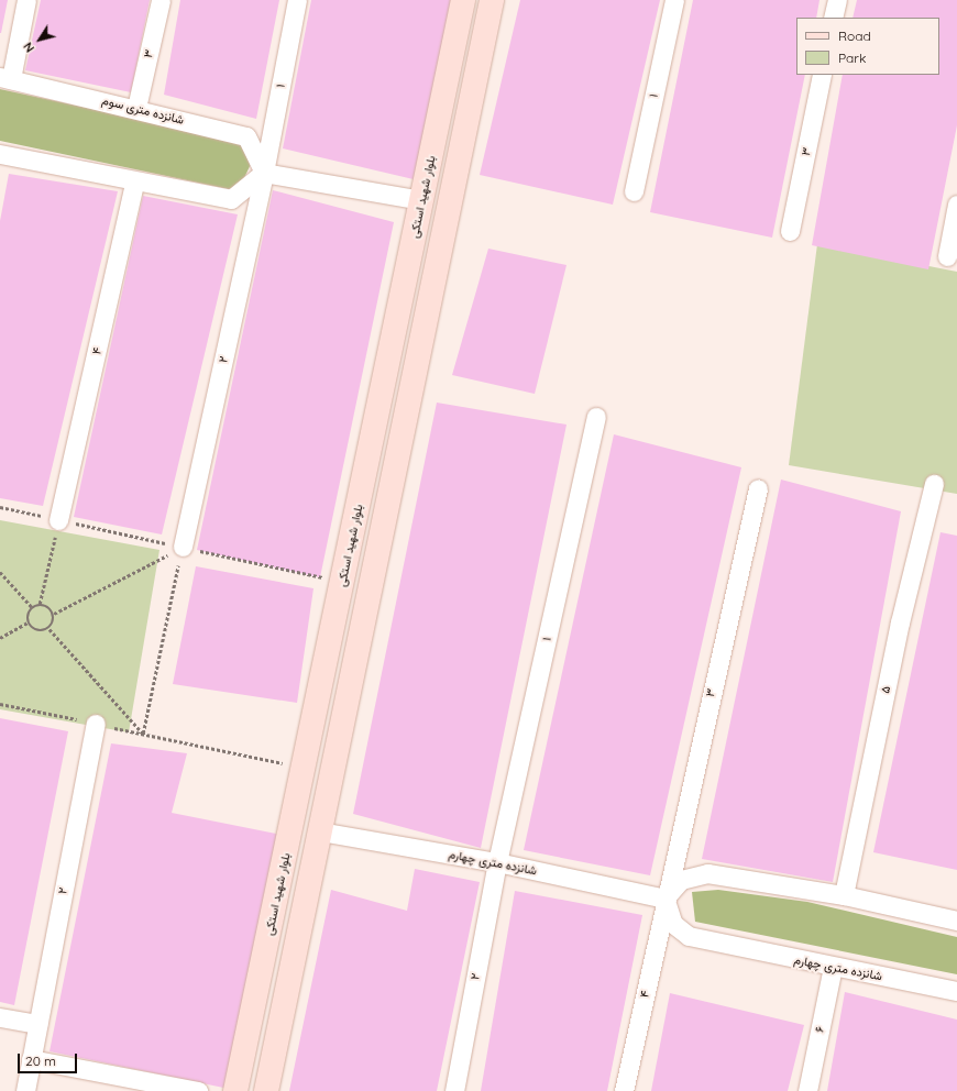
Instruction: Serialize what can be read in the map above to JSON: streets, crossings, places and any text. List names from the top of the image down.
{
  "streets": {
    "main road": ["بلوار شهید استکی"],
    "street": [
      "۳",
      "۱",
      "شانزده متری سوم",
      "۴",
      "۲",
      "۵",
      "شانزده متری چهارم",
      "۶"
    ]
  },
  "crossings": [
    ["۳", "شانزده متری سوم"],
    ["۳", "۴"],
    ["۳", "شانزده متری چهارم"],
    ["۱", "شانزده متری سوم"],
    ["۱", "۲"],
    ["۱", "شانزده متری چهارم"],
    ["شانزده متری سوم", "۲"],
    ["۴", "شانزده متری چهارم"],
    ["۲", "شانزده متری چهارم"],
    ["شانزده متری چهارم", "۶"]
  ],
  "legend": ["Road", "Park"],
  "scale_bar": "20 m",
  "north": "bottom left"
}
